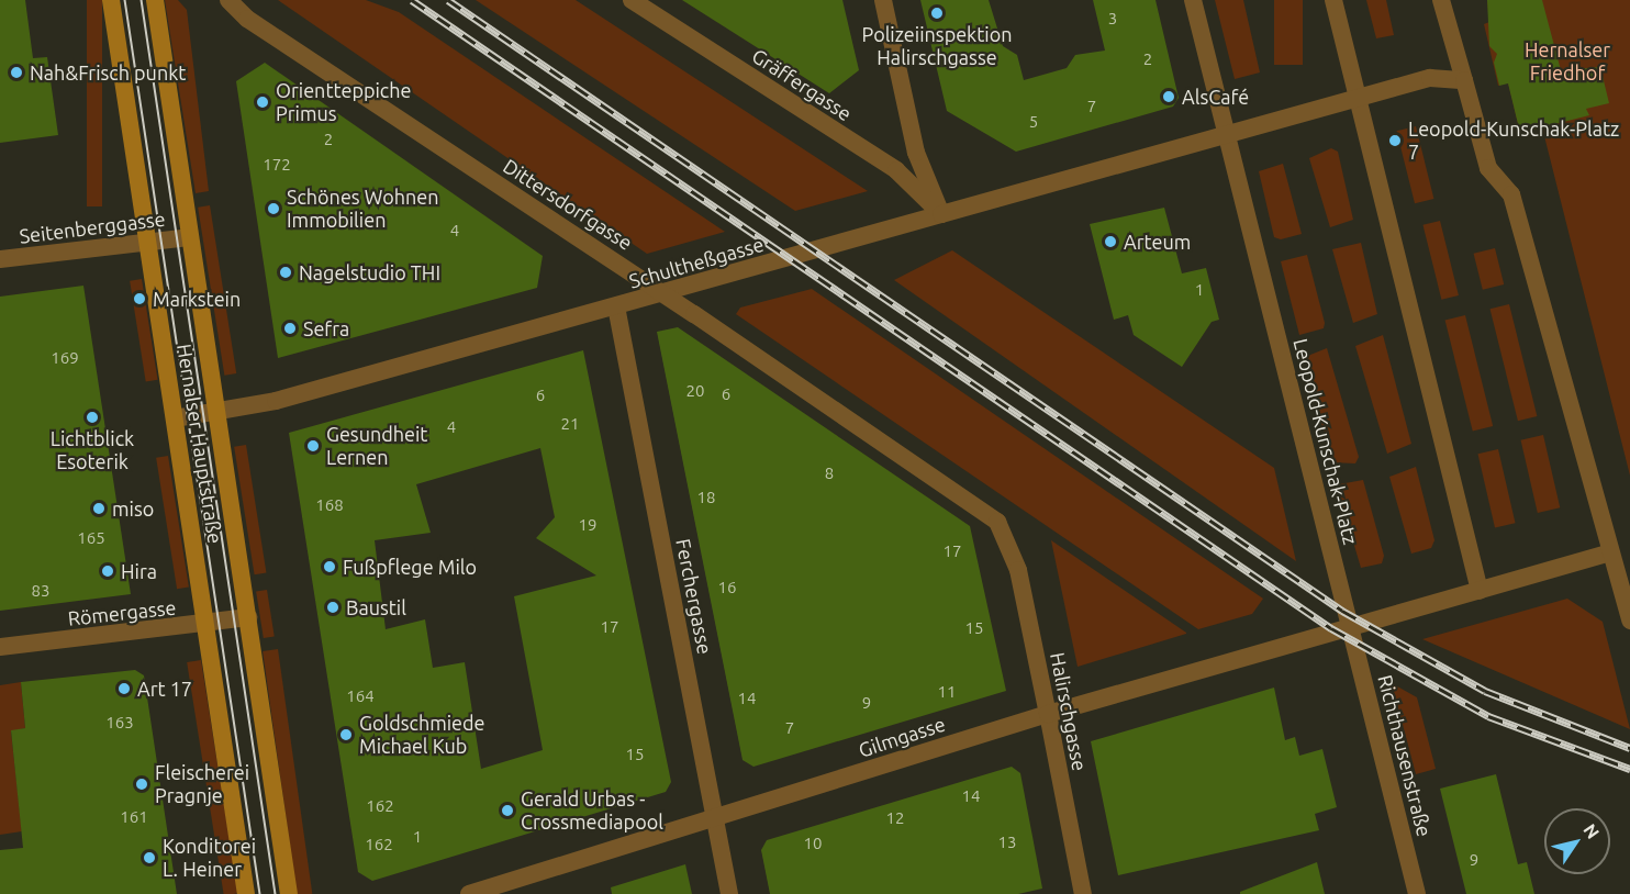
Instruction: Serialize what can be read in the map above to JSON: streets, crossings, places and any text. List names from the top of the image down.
{
  "streets": {
    "main road": ["Hernalser Hauptstraße"],
    "street": [
      "Gräffergasse",
      "Dittersdorfgasse",
      "Seitenberggasse",
      "Schultheßgasse",
      "Leopold-Kunschak-Platz",
      "Ferchergasse",
      "Römergasse",
      "Halirschgasse",
      "Gilmgasse",
      "Richthausenstraße"
    ]
  },
  "crossings": [
    ["Gräffergasse", "Schultheßgasse"],
    ["Dittersdorfgasse", "Schultheßgasse"],
    ["Dittersdorfgasse", "Halirschgasse"],
    ["Seitenberggasse", "Hernalser Hauptstraße"],
    ["Schultheßgasse", "Leopold-Kunschak-Platz"],
    ["Schultheßgasse", "Hernalser Hauptstraße"],
    ["Schultheßgasse", "Ferchergasse"],
    ["Leopold-Kunschak-Platz", "Gilmgasse"],
    ["Leopold-Kunschak-Platz", "Richthausenstraße"],
    ["Hernalser Hauptstraße", "Römergasse"],
    ["Ferchergasse", "Gilmgasse"],
    ["Halirschgasse", "Gilmgasse"],
    ["Gilmgasse", "Richthausenstraße"]
  ],
  "parks": ["Hernalser Friedhof"],
  "places": [
    "Polizeiinspektion Halirschgasse",
    "Nah&Frisch punkt",
    "AlsCafé",
    "Orientteppiche Primus",
    "Leopold-Kunschak-Platz 7",
    "Schönes Wohnen Immobilien",
    "Arteum",
    "Nagelstudio THI",
    "Markstein",
    "Sefra",
    "Lichtblick Esoterik",
    "Gesundheit Lernen",
    "miso",
    "Fußpflege Milo",
    "Hira",
    "Baustil",
    "Art 17",
    "Goldschmiede Michael Kub",
    "Fleischerei Pragnje",
    "Gerald Urbas - Crossmediapool",
    "Konditorei L. Heiner"
  ],
  "house_numbers": [
    "3",
    "2",
    "7",
    "5",
    "2",
    "172",
    "4",
    "1",
    "169",
    "20",
    "6",
    "6",
    "21",
    "4",
    "8",
    "18",
    "168",
    "19",
    "165",
    "17",
    "16",
    "83",
    "17",
    "15",
    "11",
    "164",
    "14",
    "9",
    "163",
    "7",
    "15",
    "14",
    "162",
    "161",
    "12",
    "1",
    "13",
    "10",
    "162",
    "9"
  ],
  "north": "top right"
}
